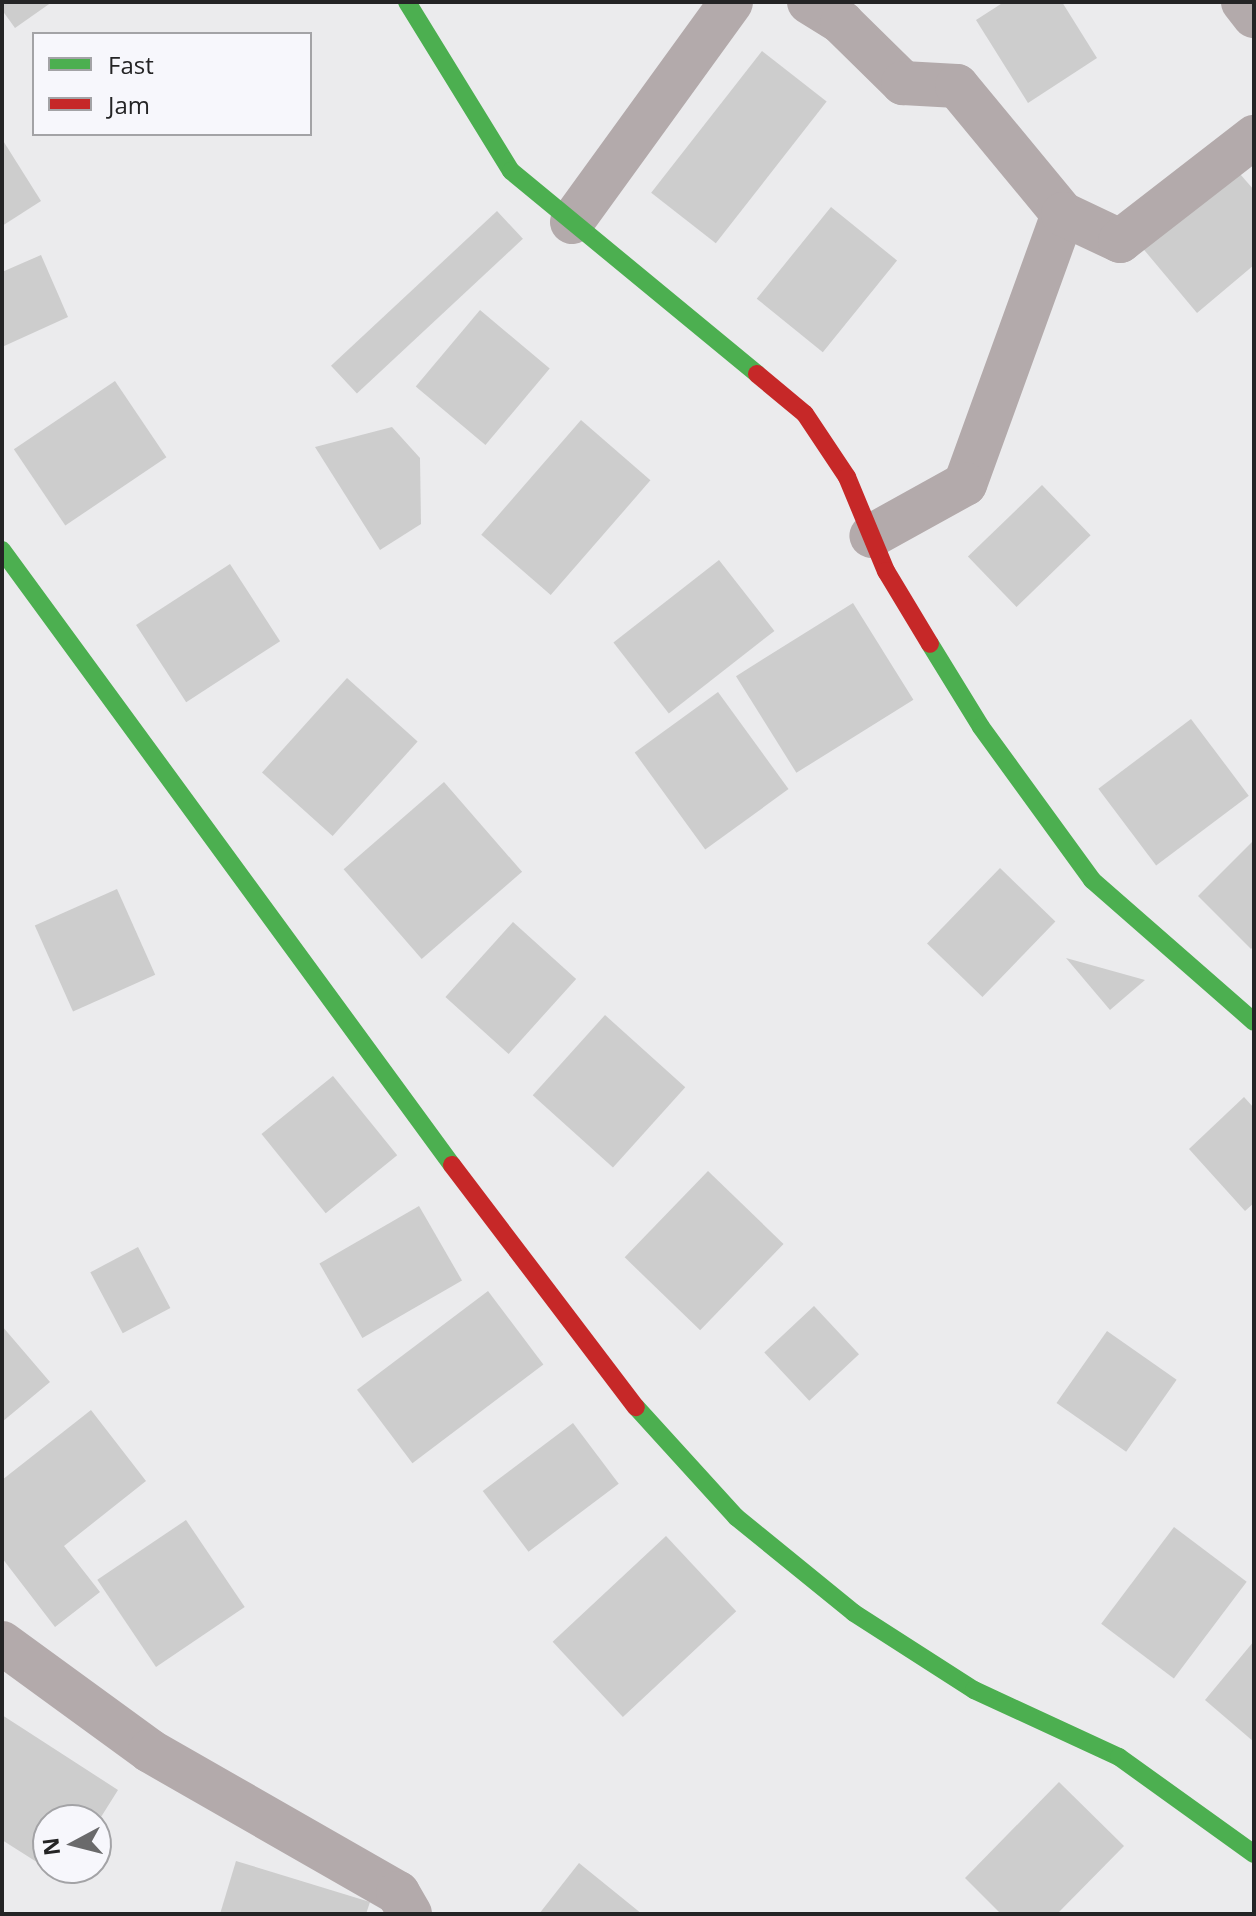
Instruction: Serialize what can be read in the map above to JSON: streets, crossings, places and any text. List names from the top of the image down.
{
  "legend": ["Fast", "Jam"],
  "north": "left"
}
